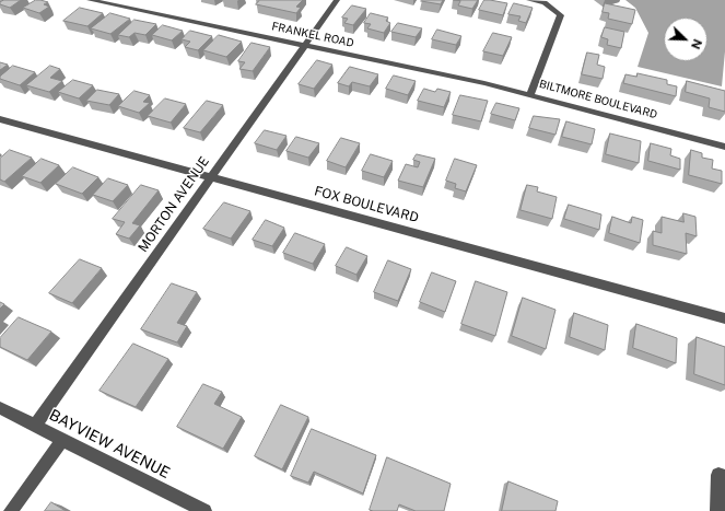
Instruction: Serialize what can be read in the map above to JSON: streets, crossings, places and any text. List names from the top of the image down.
{
  "streets": {
    "street": [
      "FRANKEL ROAD",
      "BILTMORE BOULEVARD",
      "MORTON AVENUE",
      "FOX BOULEVARD",
      "BAYVIEW AVENUE"
    ]
  },
  "crossings": [
    ["FRANKEL ROAD", "BILTMORE BOULEVARD"],
    ["FRANKEL ROAD", "MORTON AVENUE"],
    ["MORTON AVENUE", "FOX BOULEVARD"],
    ["MORTON AVENUE", "BAYVIEW AVENUE"]
  ],
  "north": "bottom right"
}
